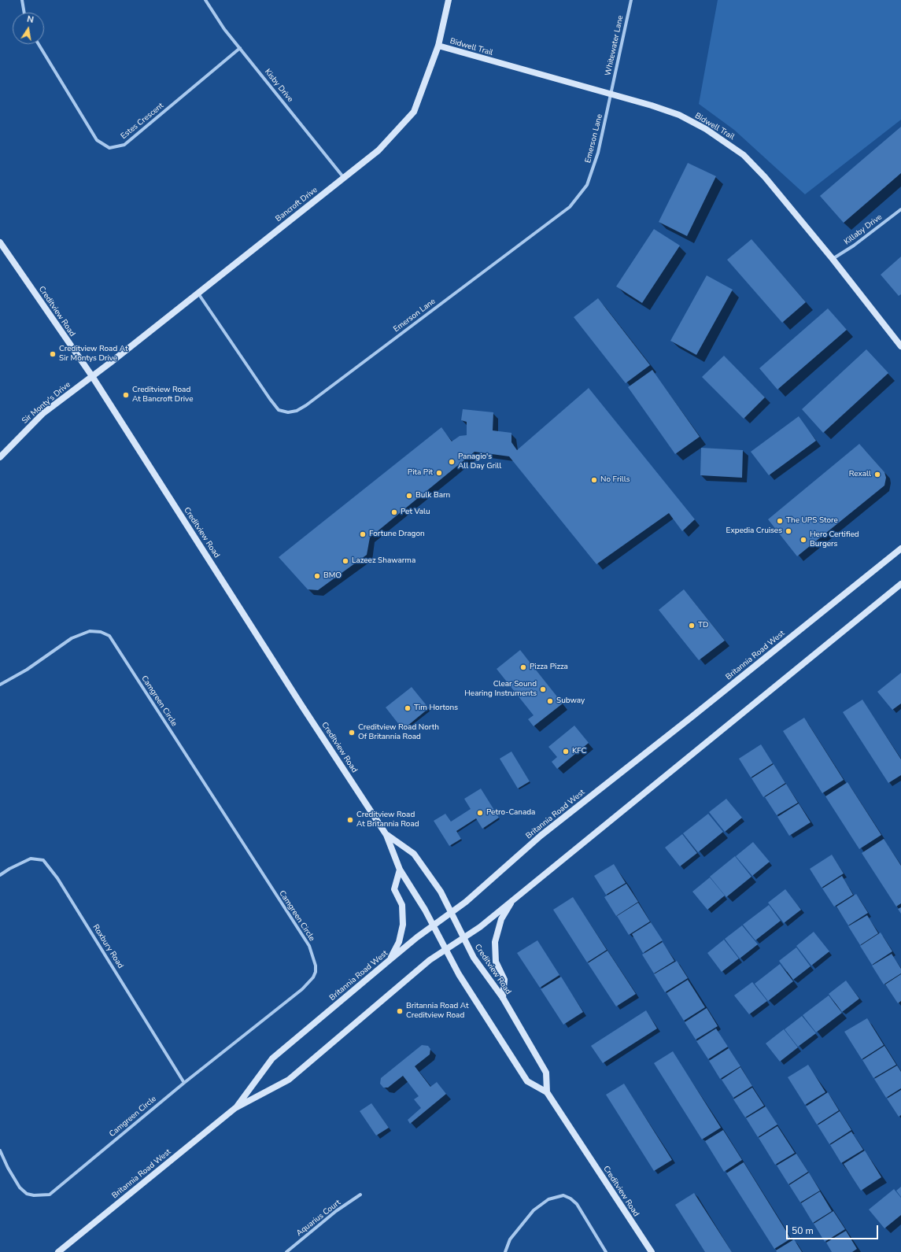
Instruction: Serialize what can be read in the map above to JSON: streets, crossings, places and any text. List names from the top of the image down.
{
  "streets": {
    "main road": [
      "Bidwell Trail",
      "Bancroft Drive",
      "Creditview Road",
      "Sir Monty's Drive",
      "Britannia Road West"
    ],
    "street": [
      "Whitewater Lane",
      "Kisby Drive",
      "Estes Crescent",
      "Emerson Lane",
      "Killaby Drive",
      "Camgreen Circle",
      "Roxbury Road",
      "Aquarius Court"
    ]
  },
  "crossings": [
    ["Whitewater Lane", "Bidwell Trail"],
    ["Whitewater Lane", "Emerson Lane"],
    ["Bidwell Trail", "Emerson Lane"],
    ["Bidwell Trail", "Bancroft Drive"],
    ["Bidwell Trail", "Killaby Drive"],
    ["Kisby Drive", "Estes Crescent"],
    ["Kisby Drive", "Bancroft Drive"],
    ["Emerson Lane", "Bancroft Drive"],
    ["Bancroft Drive", "Creditview Road"],
    ["Bancroft Drive", "Sir Monty's Drive"],
    ["Creditview Road", "Sir Monty's Drive"],
    ["Creditview Road", "Britannia Road West"],
    ["Camgreen Circle", "Roxbury Road"]
  ],
  "places": [
    "Creditview Road At Sir Montys Drive",
    "Creditview Road At Bancroft Drive",
    "Panagio's All Day Grill",
    "Pita Pit",
    "Rexall",
    "No Frills",
    "Bulk Barn",
    "Pet Valu",
    "The UPS Store",
    "Expedia Cruises",
    "Fortune Dragon",
    "Hero Certified Burgers",
    "Lazeez Shawarma",
    "BMO",
    "TD",
    "Pizza Pizza",
    "Clear Sound Hearing Instruments",
    "Subway",
    "Tim Hortons",
    "Creditview Road North Of Britannia Road",
    "KFC",
    "Petro-Canada",
    "Creditview Road At Britannia Road",
    "Britannia Road At Creditview Road"
  ],
  "scale_bar": "50 m",
  "north": "top"
}
